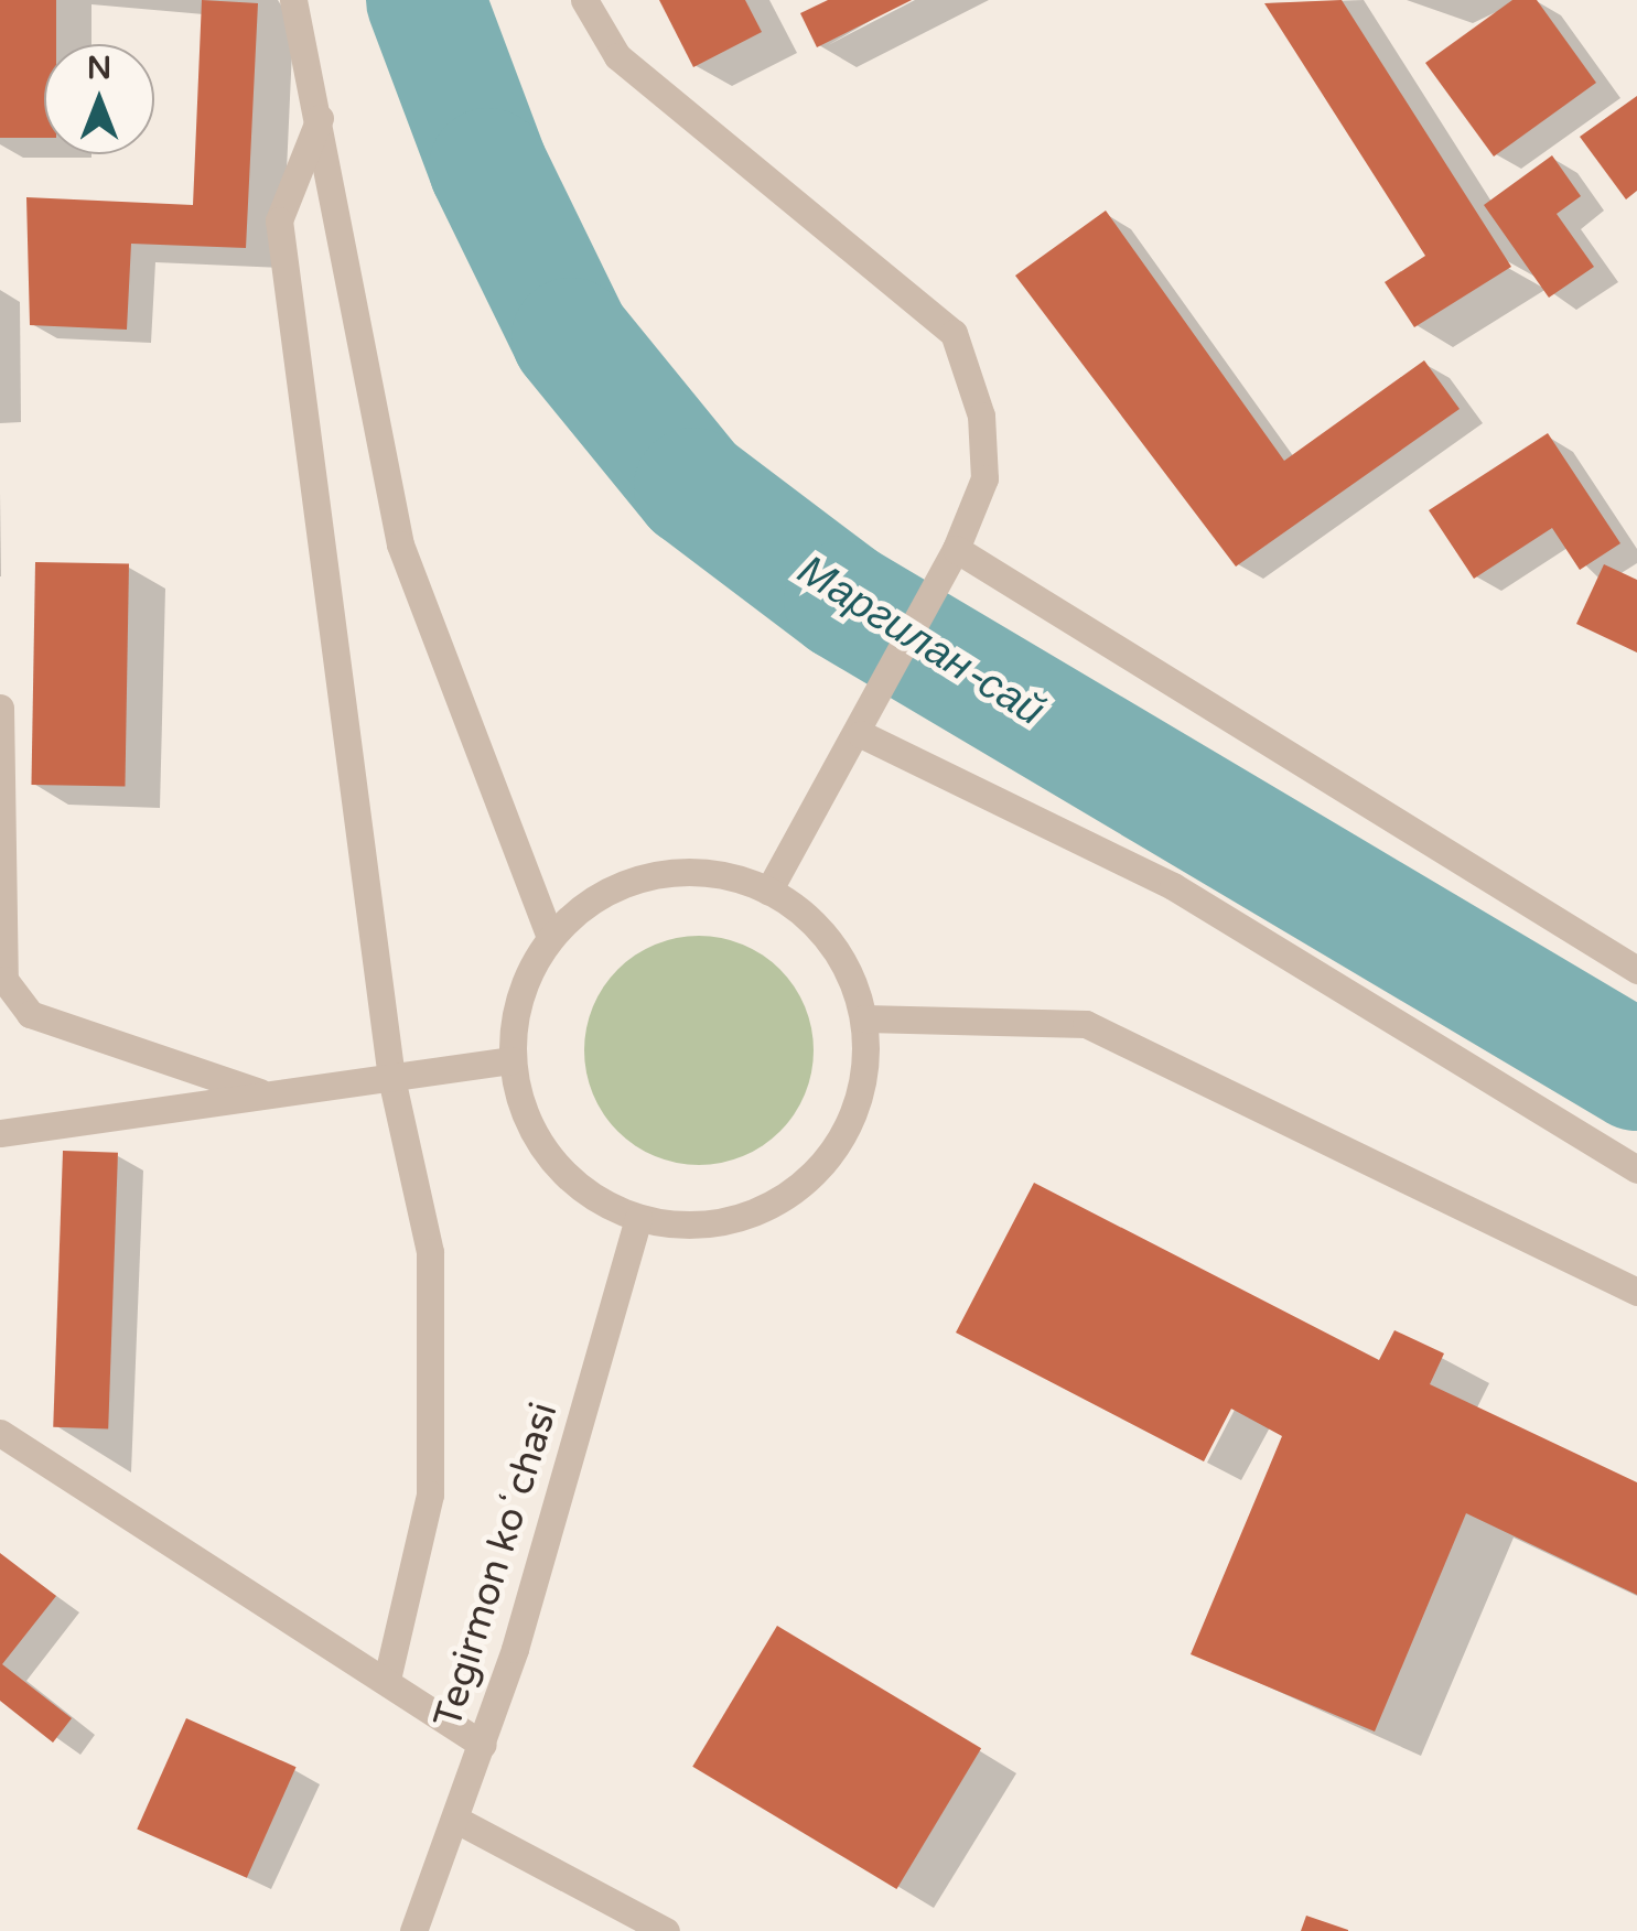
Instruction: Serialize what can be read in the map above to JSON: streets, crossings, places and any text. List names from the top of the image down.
{
  "streets": {
    "street": ["Tegirmon koʻchasi"]
  },
  "water": ["Маргилан-сай"],
  "north": "top"
}
